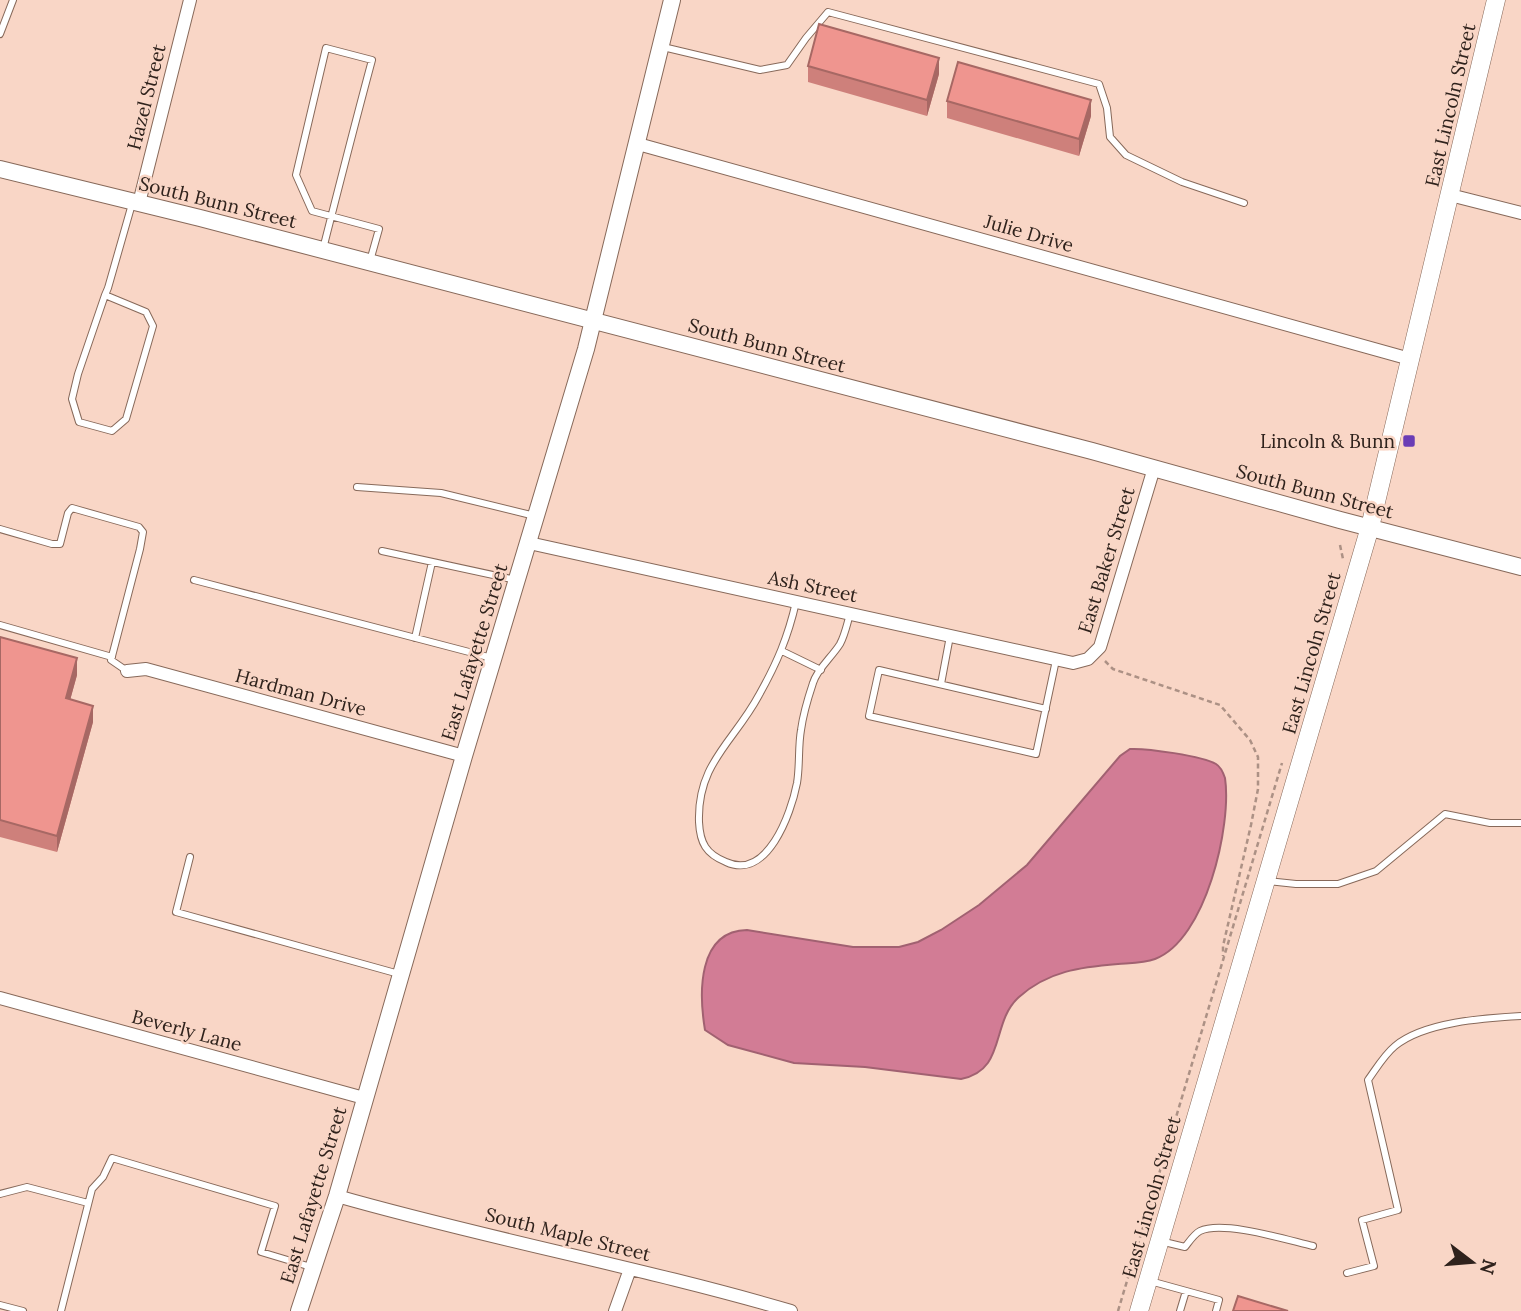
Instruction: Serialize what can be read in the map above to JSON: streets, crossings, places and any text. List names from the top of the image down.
{
  "streets": {
    "main road": ["East Lincoln Street"],
    "street": [
      "Hazel Street",
      "South Bunn Street",
      "Julie Drive",
      "East Baker Street",
      "Ash Street",
      "East Lafayette Street",
      "Hardman Drive",
      "Beverly Lane",
      "South Maple Street"
    ]
  },
  "crossings": [
    ["Hazel Street", "South Bunn Street"],
    ["East Lincoln Street", "South Bunn Street"],
    ["East Lincoln Street", "Julie Drive"],
    ["South Bunn Street", "East Baker Street"],
    ["South Bunn Street", "East Lafayette Street"],
    ["Julie Drive", "East Lafayette Street"],
    ["East Baker Street", "Ash Street"],
    ["Ash Street", "East Lafayette Street"],
    ["East Lafayette Street", "Hardman Drive"],
    ["East Lafayette Street", "Beverly Lane"],
    ["East Lafayette Street", "South Maple Street"]
  ],
  "places": {
    "transit": ["Lincoln & Bunn"]
  },
  "north": "right"
}
